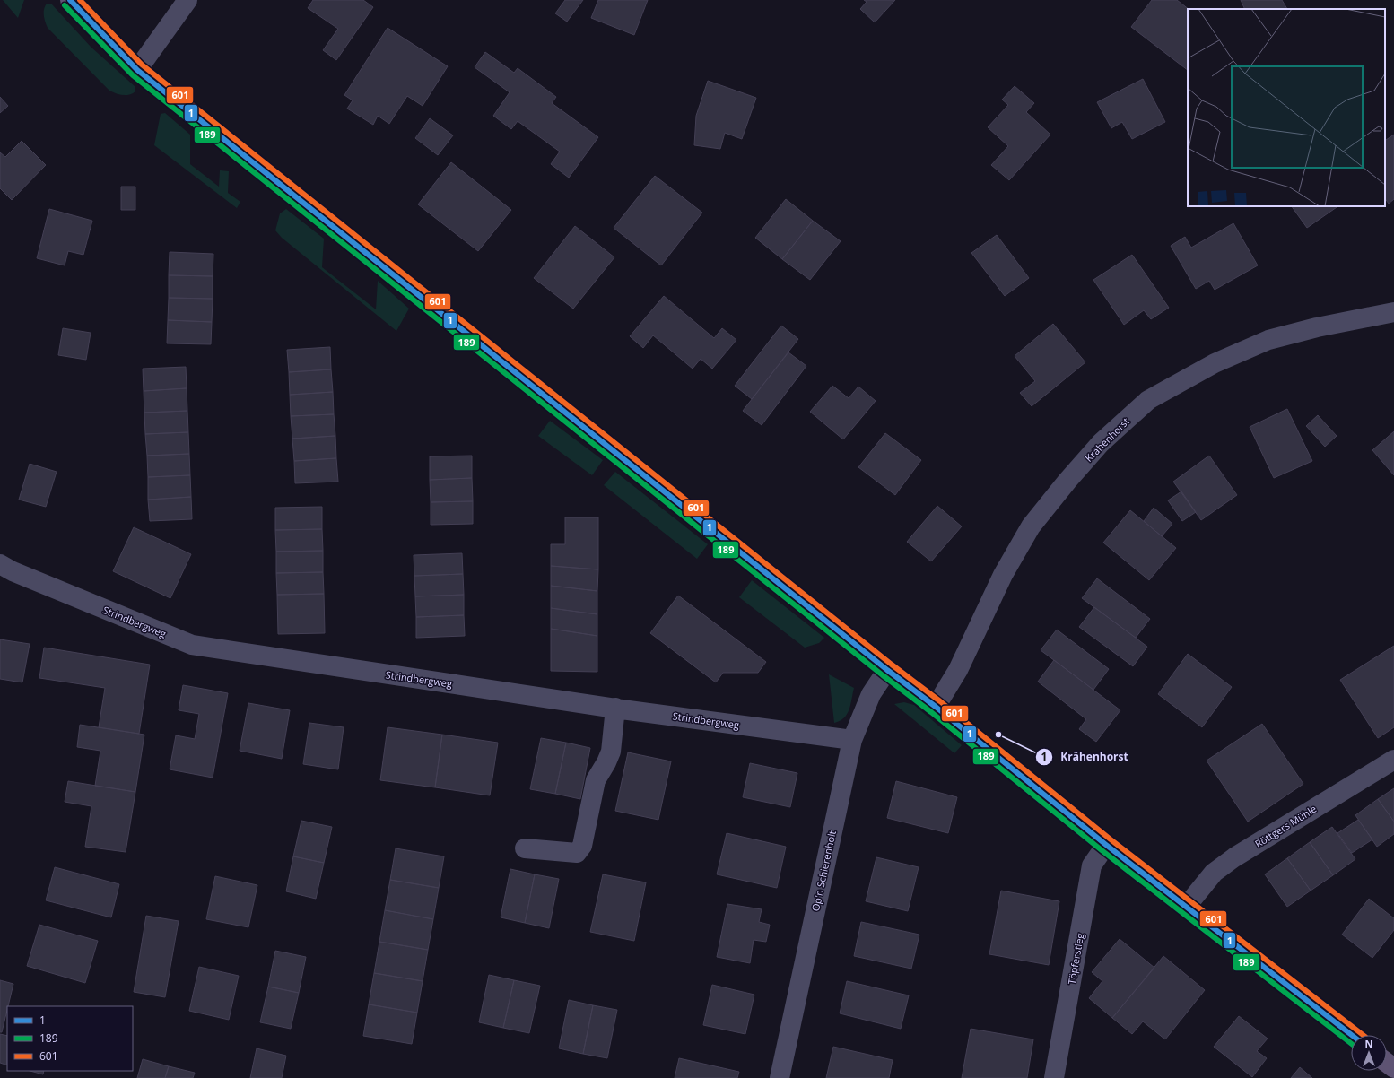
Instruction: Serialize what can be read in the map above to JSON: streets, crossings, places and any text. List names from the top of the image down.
{
  "streets": {
    "street": [
      "Krähenhorst",
      "Strindbergweg",
      "Röttgers Mühle",
      "Op'n Schierenholt",
      "Töpferstieg"
    ]
  },
  "crossings": [
    ["Strindbergweg", "Op'n Schierenholt"]
  ],
  "places": ["Krähenhorst"],
  "lines": ["transit line 1", "transit line 601", "transit line 189"],
  "legend": ["1", "189", "601"],
  "north": "top"
}
